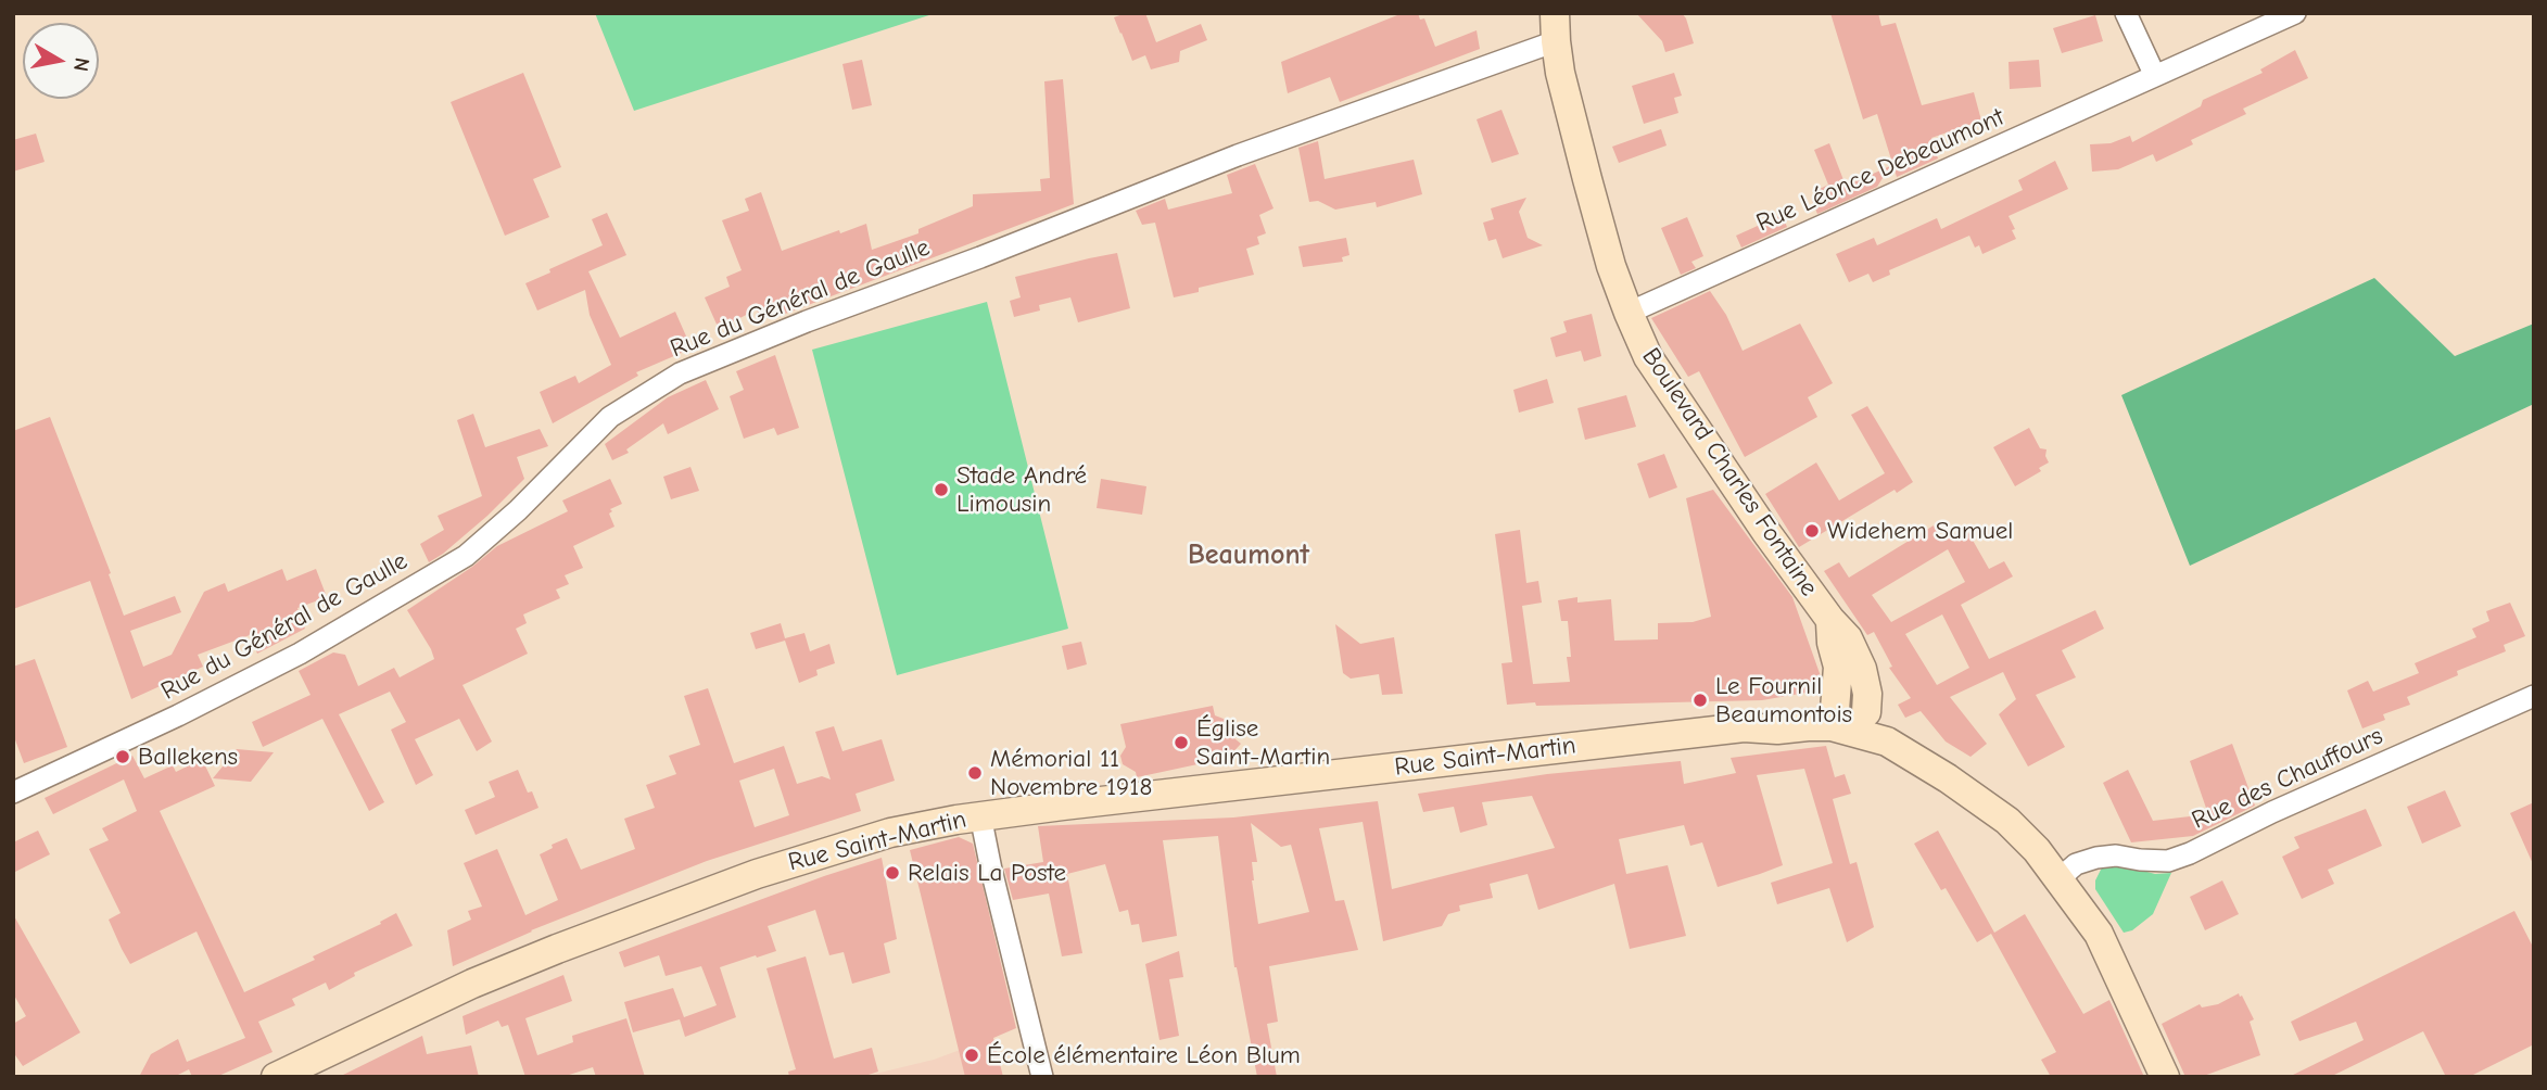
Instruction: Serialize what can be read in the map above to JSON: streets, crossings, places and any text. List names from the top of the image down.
{
  "streets": {
    "main road": ["Boulevard Charles Fontaine", "Rue Saint-Martin"],
    "street": ["Rue Léonce Debeaumont", "Rue du Général de Gaulle", "Rue des Chauffours"]
  },
  "crossings": [
    ["Rue Léonce Debeaumont", "Boulevard Charles Fontaine"],
    ["Rue du Général de Gaulle", "Boulevard Charles Fontaine"],
    ["Boulevard Charles Fontaine", "Rue Saint-Martin"]
  ],
  "districts": ["Beaumont"],
  "places": [
    "Stade André Limousin",
    "Widehem Samuel",
    "Le Fournil Beaumontois",
    "Église Saint-Martin",
    "Ballekens",
    "Mémorial 11 Novembre 1918",
    "Relais La Poste",
    "École élémentaire Léon Blum"
  ],
  "north": "right"
}
